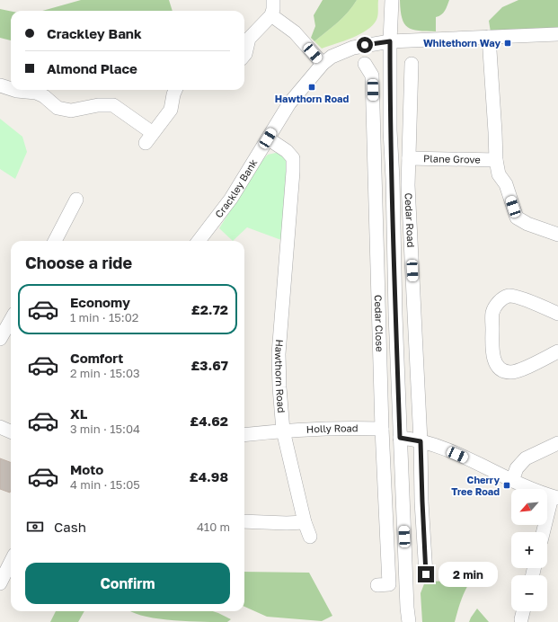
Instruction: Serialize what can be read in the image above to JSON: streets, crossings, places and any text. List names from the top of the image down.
{
  "streets": {
    "street": [
      "Plane Grove",
      "Crackley Bank",
      "Cedar Road",
      "Cedar Close",
      "Hawthorn Road",
      "Holly Road"
    ]
  },
  "crossings": [
    ["Plane Grove", "Cedar Road"],
    ["Crackley Bank", "Cedar Road"],
    ["Crackley Bank", "Hawthorn Road"],
    ["Cedar Close", "Holly Road"],
    ["Hawthorn Road", "Holly Road"]
  ],
  "places": {
    "transit": ["Whitethorn Way", "Hawthorn Road", "Cherry Tree Road"]
  },
  "north": "bottom left",
  "page": {
    "banner": ["Crackley Bank", "Almond Place"],
    "heading": "Choose a ride",
    "list": [
      {
        "name": "Economy",
        "note": "1 min · 15:02",
        "value": "£2.72"
      },
      {
        "name": "Comfort",
        "note": "2 min · 15:03",
        "value": "£3.67"
      },
      {
        "name": "XL",
        "note": "3 min · 15:04",
        "value": "£4.62"
      },
      {
        "name": "Moto",
        "note": "4 min · 15:05",
        "value": "£4.98"
      }
    ],
    "map_buttons": ["+", "−"],
    "pay": ["Cash", "410 m"],
    "buttons": "Confirm",
    "bubble": "2 min"
  }
}
